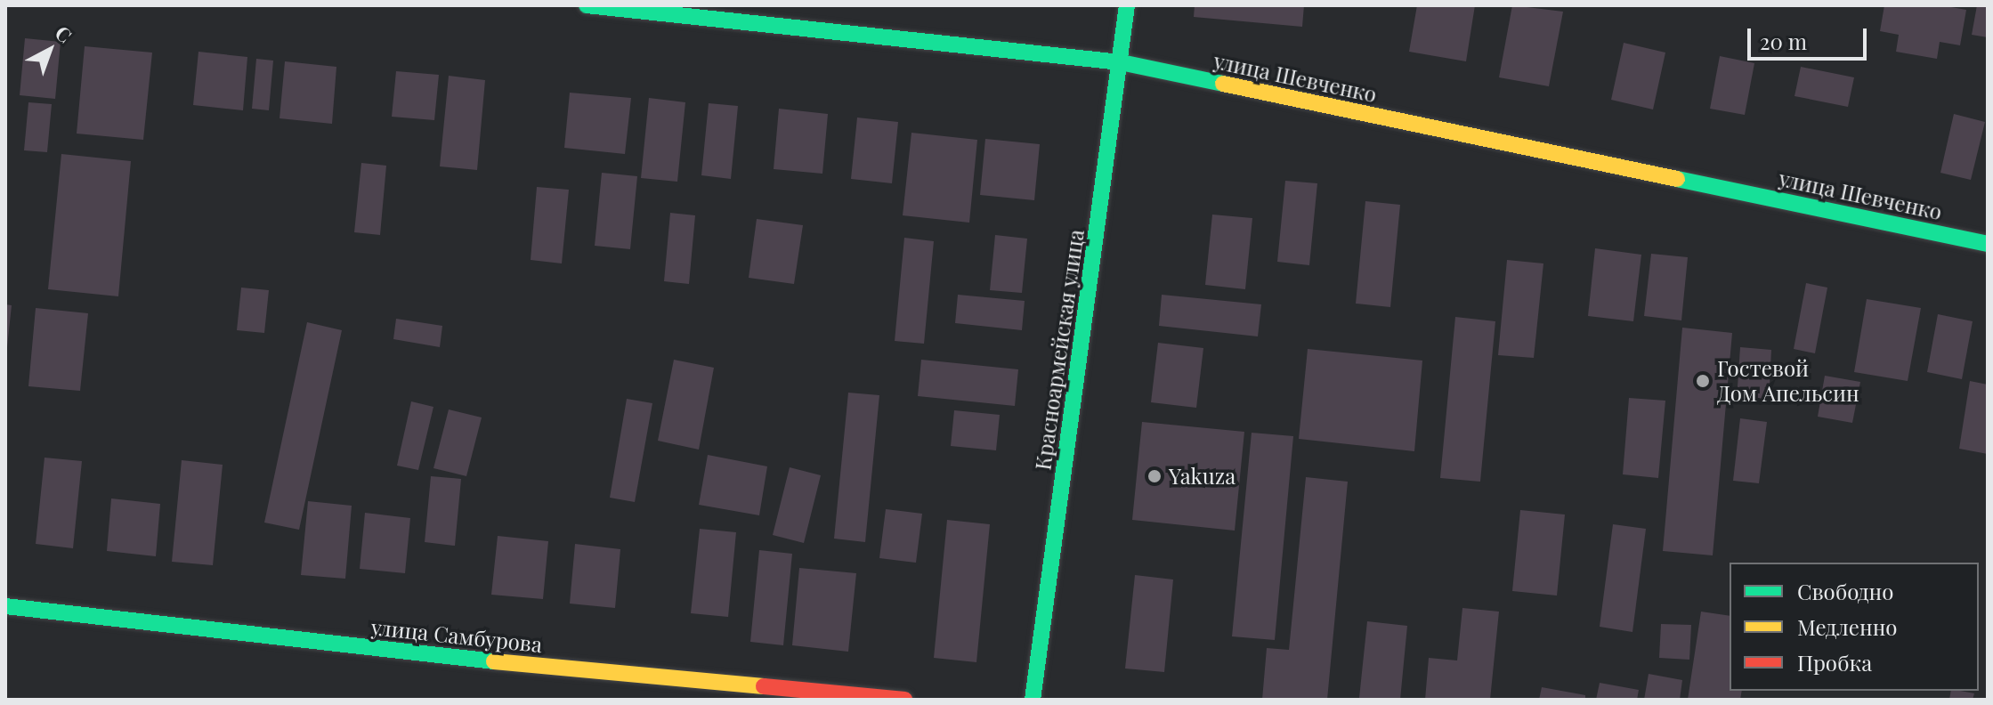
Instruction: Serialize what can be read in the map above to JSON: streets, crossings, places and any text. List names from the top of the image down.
{
  "streets": {
    "street": ["улица Шевченко", "Красноармейская улица", "улица Самбурова"]
  },
  "crossings": [
    ["улица Шевченко", "Красноармейская улица"]
  ],
  "places": ["Гостевой Дом Апельсин", "Yakuza"],
  "legend": ["Свободно", "Медленно", "Пробка"],
  "scale_bar": "20 m",
  "north": "top right"
}
